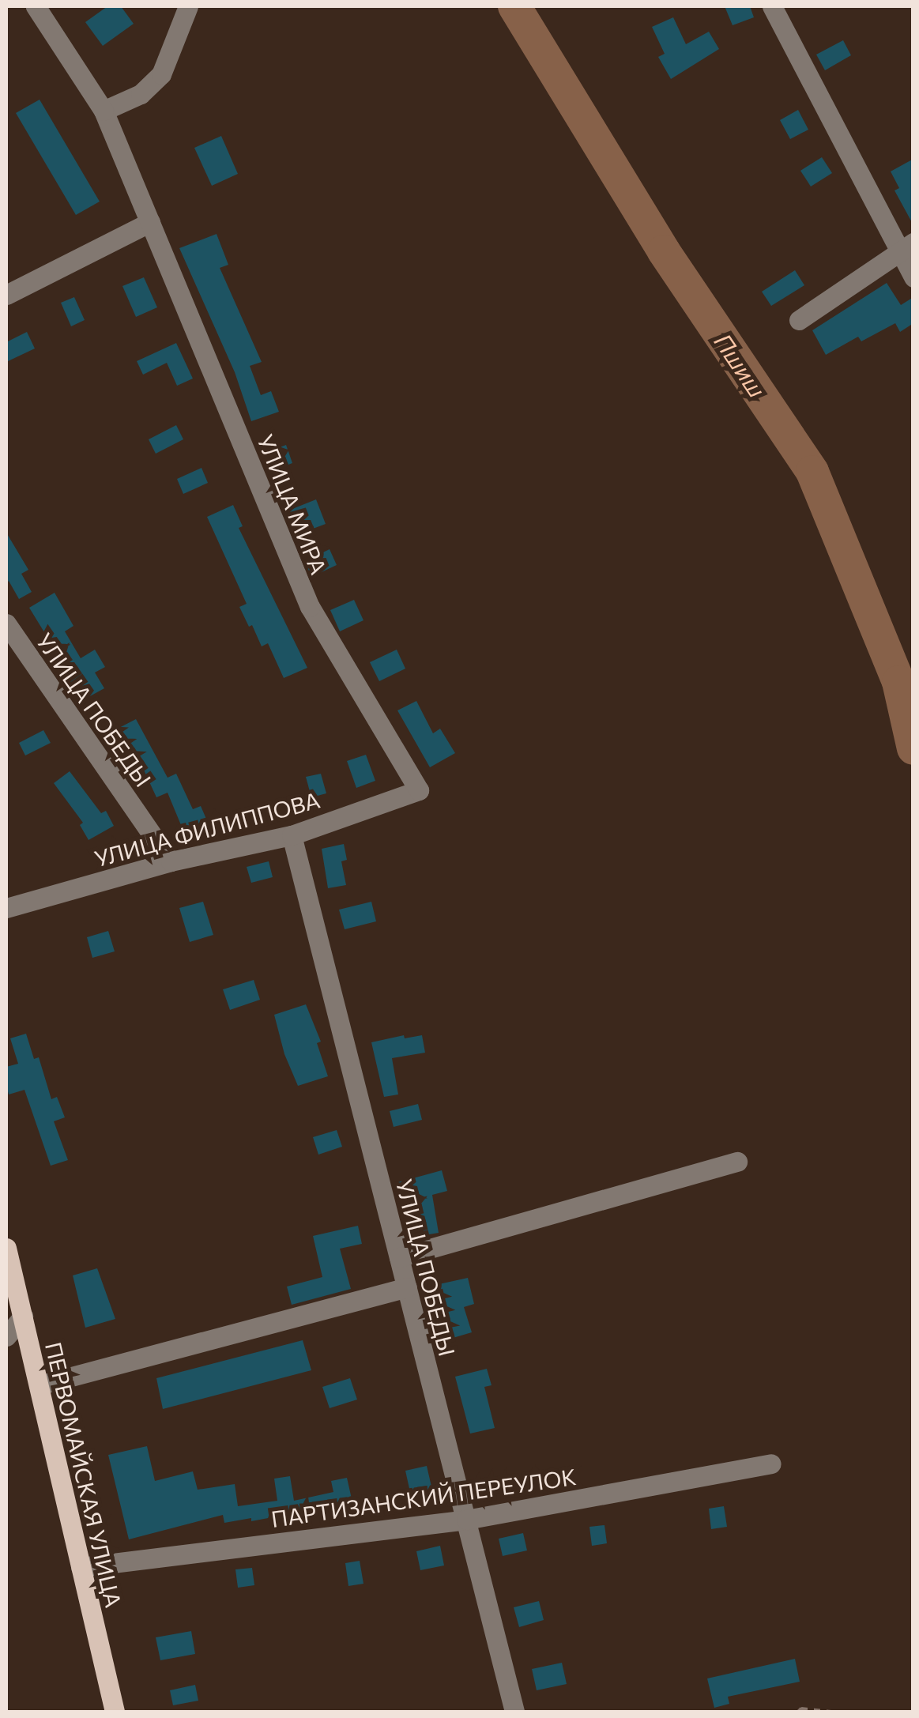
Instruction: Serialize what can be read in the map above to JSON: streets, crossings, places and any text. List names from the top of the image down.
{
  "streets": {
    "main road": ["ПЕРВОМАЙСКАЯ УЛИЦА"],
    "street": [
      "УЛИЦА МИРА",
      "УЛИЦА ПОБЕДЫ",
      "УЛИЦА ФИЛИППОВА",
      "ПАРТИЗАНСКИЙ ПЕРЕУЛОК"
    ]
  },
  "crossings": [
    ["УЛИЦА МИРА", "УЛИЦА ФИЛИППОВА"],
    ["УЛИЦА ПОБЕДЫ", "УЛИЦА ФИЛИППОВА"],
    ["УЛИЦА ПОБЕДЫ", "ПАРТИЗАНСКИЙ ПЕРЕУЛОК"],
    ["ПЕРВОМАЙСКАЯ УЛИЦА", "ПАРТИЗАНСКИЙ ПЕРЕУЛОК"]
  ],
  "water": ["Пшиш"]
}
